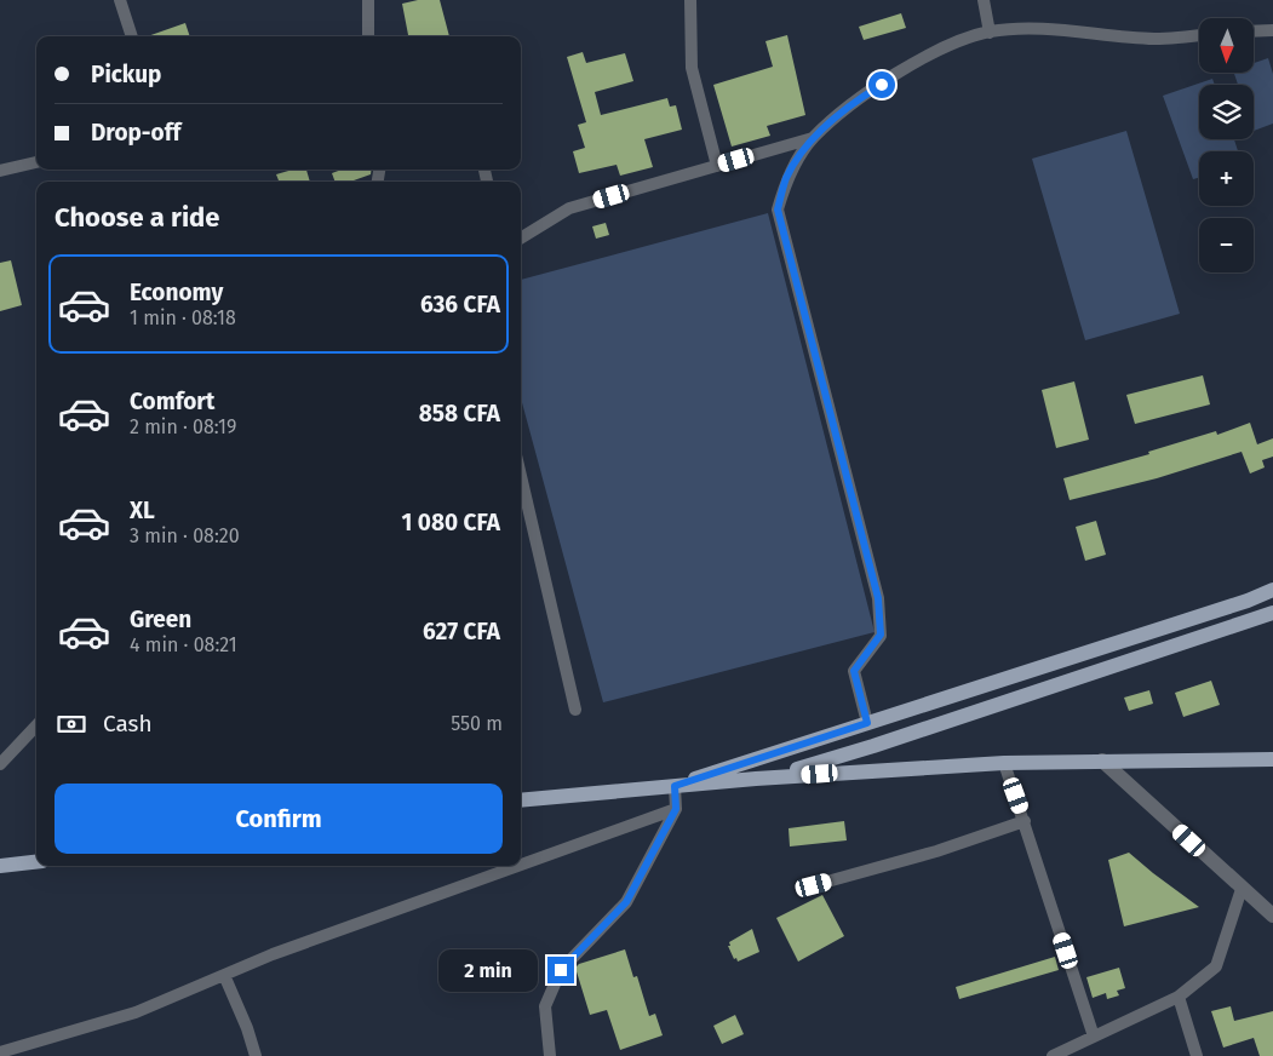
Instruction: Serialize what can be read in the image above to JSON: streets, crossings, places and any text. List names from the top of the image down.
{
  "north": "bottom",
  "page": {
    "map_buttons": ["+", "−"],
    "banner": ["Pickup", "Drop-off"],
    "heading": "Choose a ride",
    "list": [
      {
        "name": "Economy",
        "note": "1 min · 08:18",
        "value": "636 CFA"
      },
      {
        "name": "Comfort",
        "note": "2 min · 08:19",
        "value": "858 CFA"
      },
      {
        "name": "XL",
        "note": "3 min · 08:20",
        "value": "1 080 CFA"
      },
      {
        "name": "Green",
        "note": "4 min · 08:21",
        "value": "627 CFA"
      }
    ],
    "pay": ["Cash", "550 m"],
    "buttons": "Confirm",
    "bubble": "2 min"
  }
}
